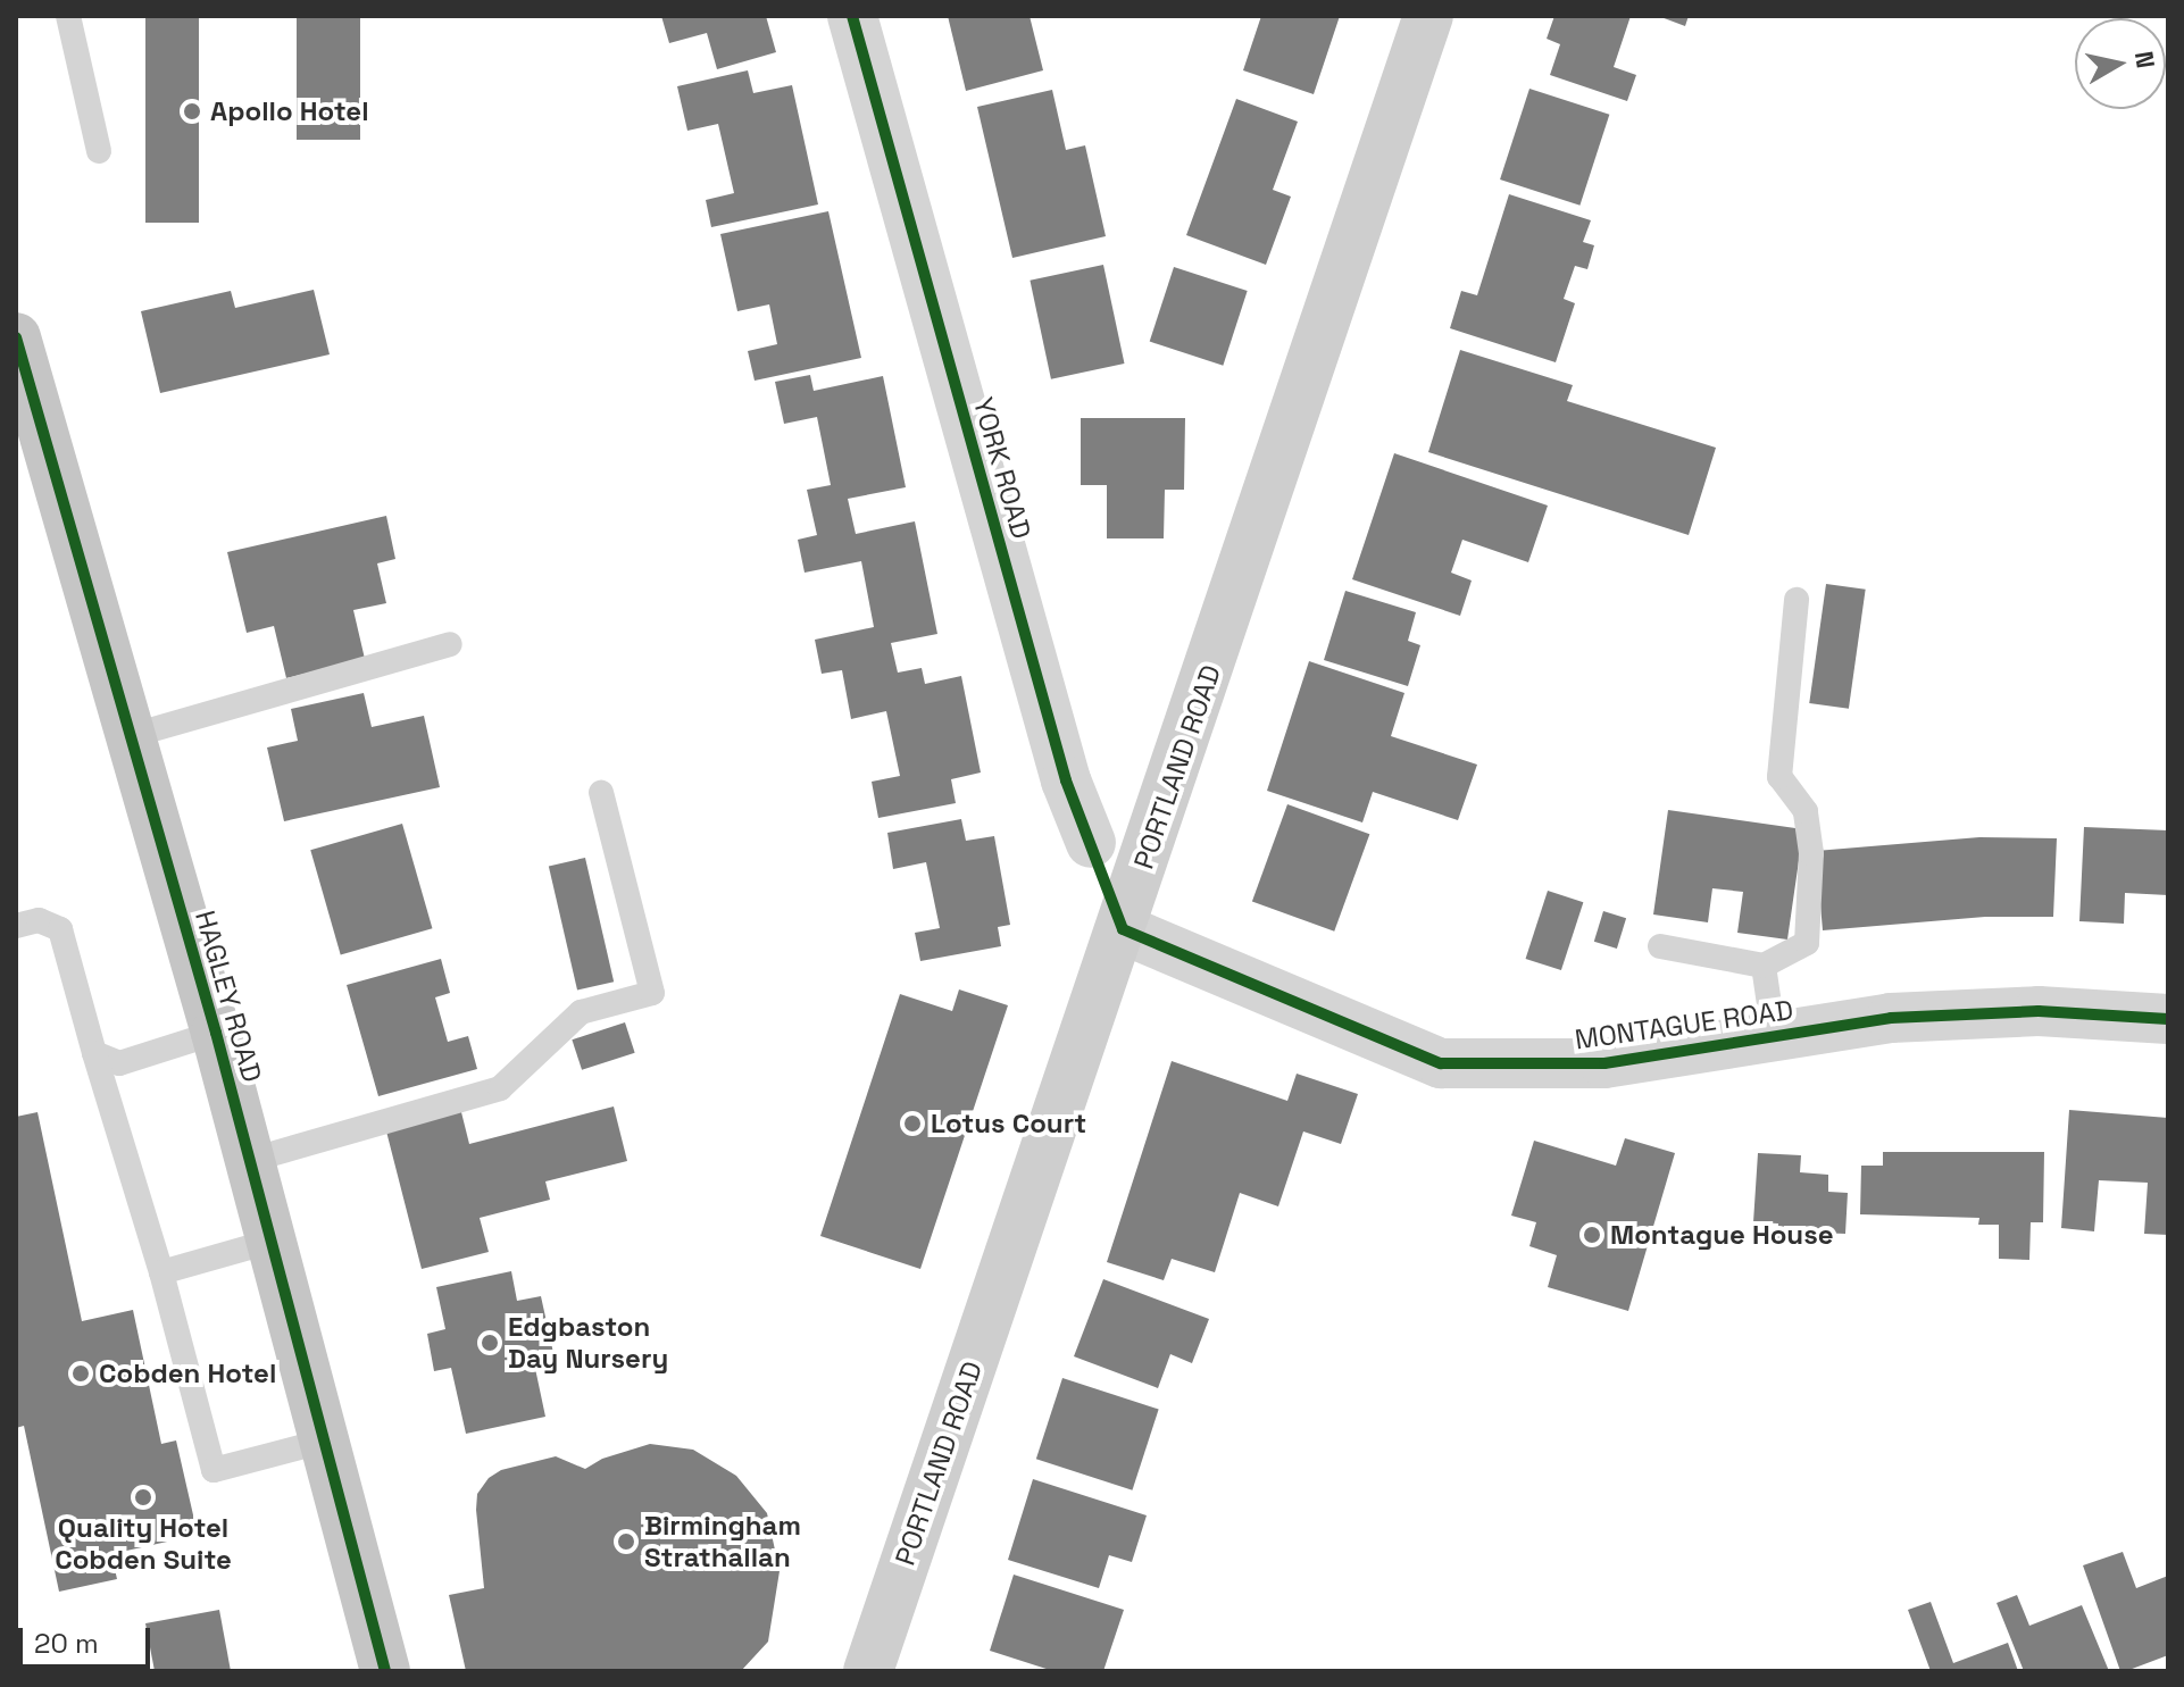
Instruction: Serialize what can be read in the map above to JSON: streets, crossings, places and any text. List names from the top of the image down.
{
  "streets": {
    "highway": ["HAGLEY ROAD"],
    "main road": ["PORTLAND ROAD"],
    "street": ["YORK ROAD", "MONTAGUE ROAD"]
  },
  "crossings": [
    ["PORTLAND ROAD", "MONTAGUE ROAD"]
  ],
  "places": [
    "Apollo Hotel",
    "Lotus Court",
    "Montague House",
    "Edgbaston Day Nursery",
    "Cobden Hotel",
    "Quality Hotel Cobden Suite",
    "Birmingham Strathallan"
  ],
  "scale_bar": "20 m",
  "north": "right"
}
